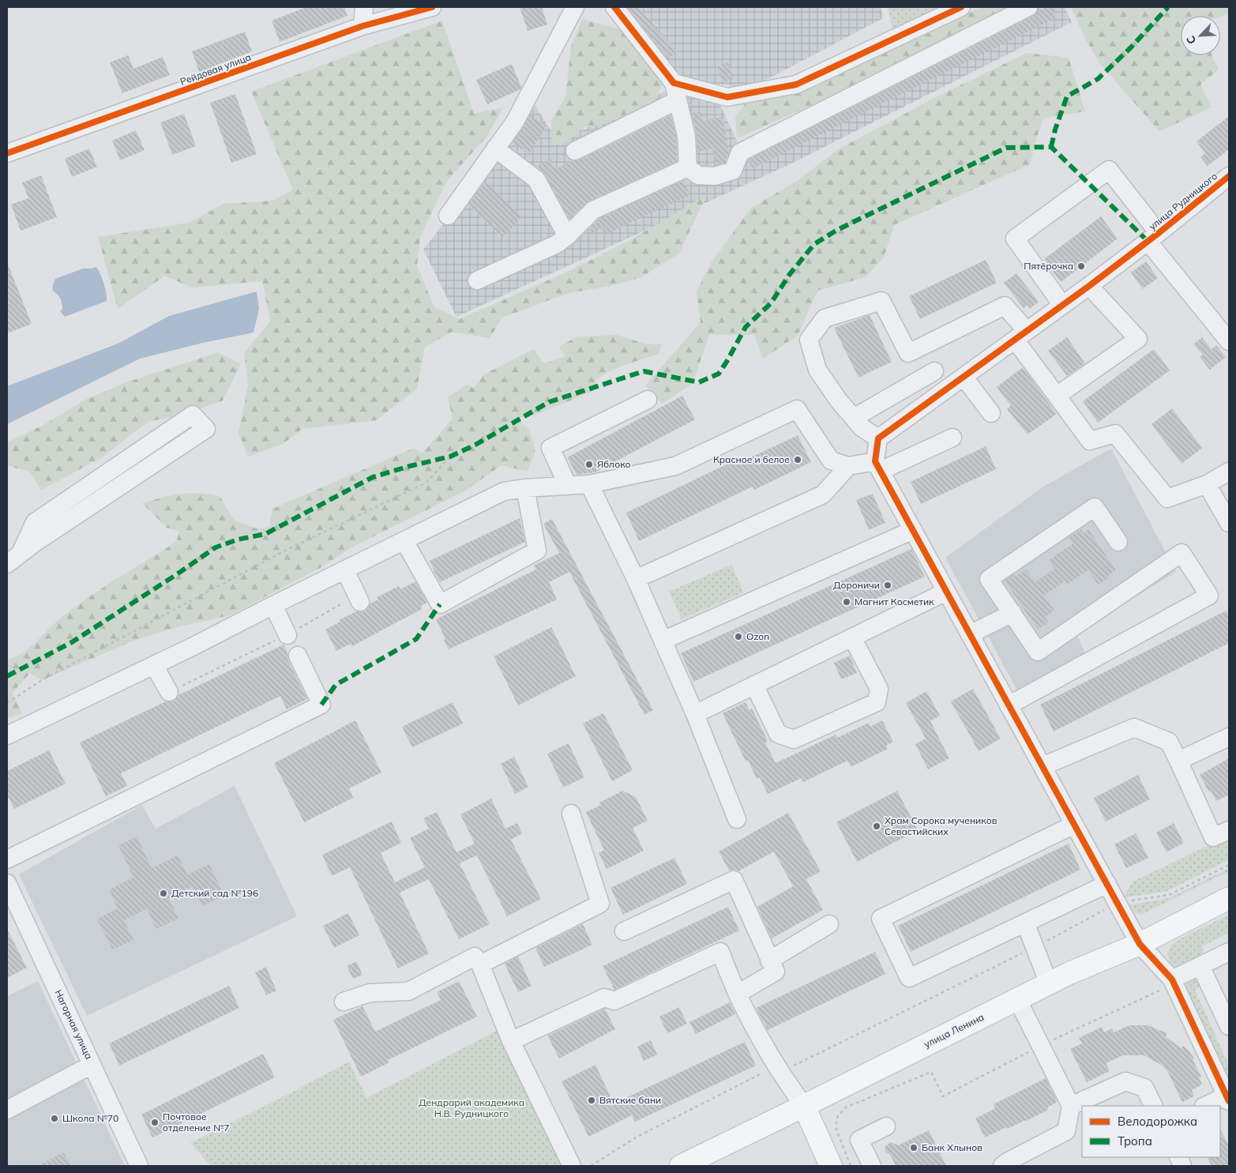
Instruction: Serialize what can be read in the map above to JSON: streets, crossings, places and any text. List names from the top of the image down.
{
  "streets": {
    "main road": ["улица Ленина"],
    "street": ["Рейдовая улица", "улица Рудницкого", "Нагорная улица"]
  },
  "parks": ["Дендрарий академика Н.В. Рудницкого"],
  "places": [
    "Пятёрочка",
    "Красное и белое",
    "Яблоко",
    "Дороничи",
    "Магнит Косметик",
    "Ozon",
    "Храм Сорока мучеников Севастийских",
    "Детский сад №196",
    "Вятские бани",
    "Школа №70",
    "Почтовое отделение №7",
    "Банк Хлынов"
  ],
  "legend": ["Велодорожка", "Тропа"],
  "north": "bottom left"
}
